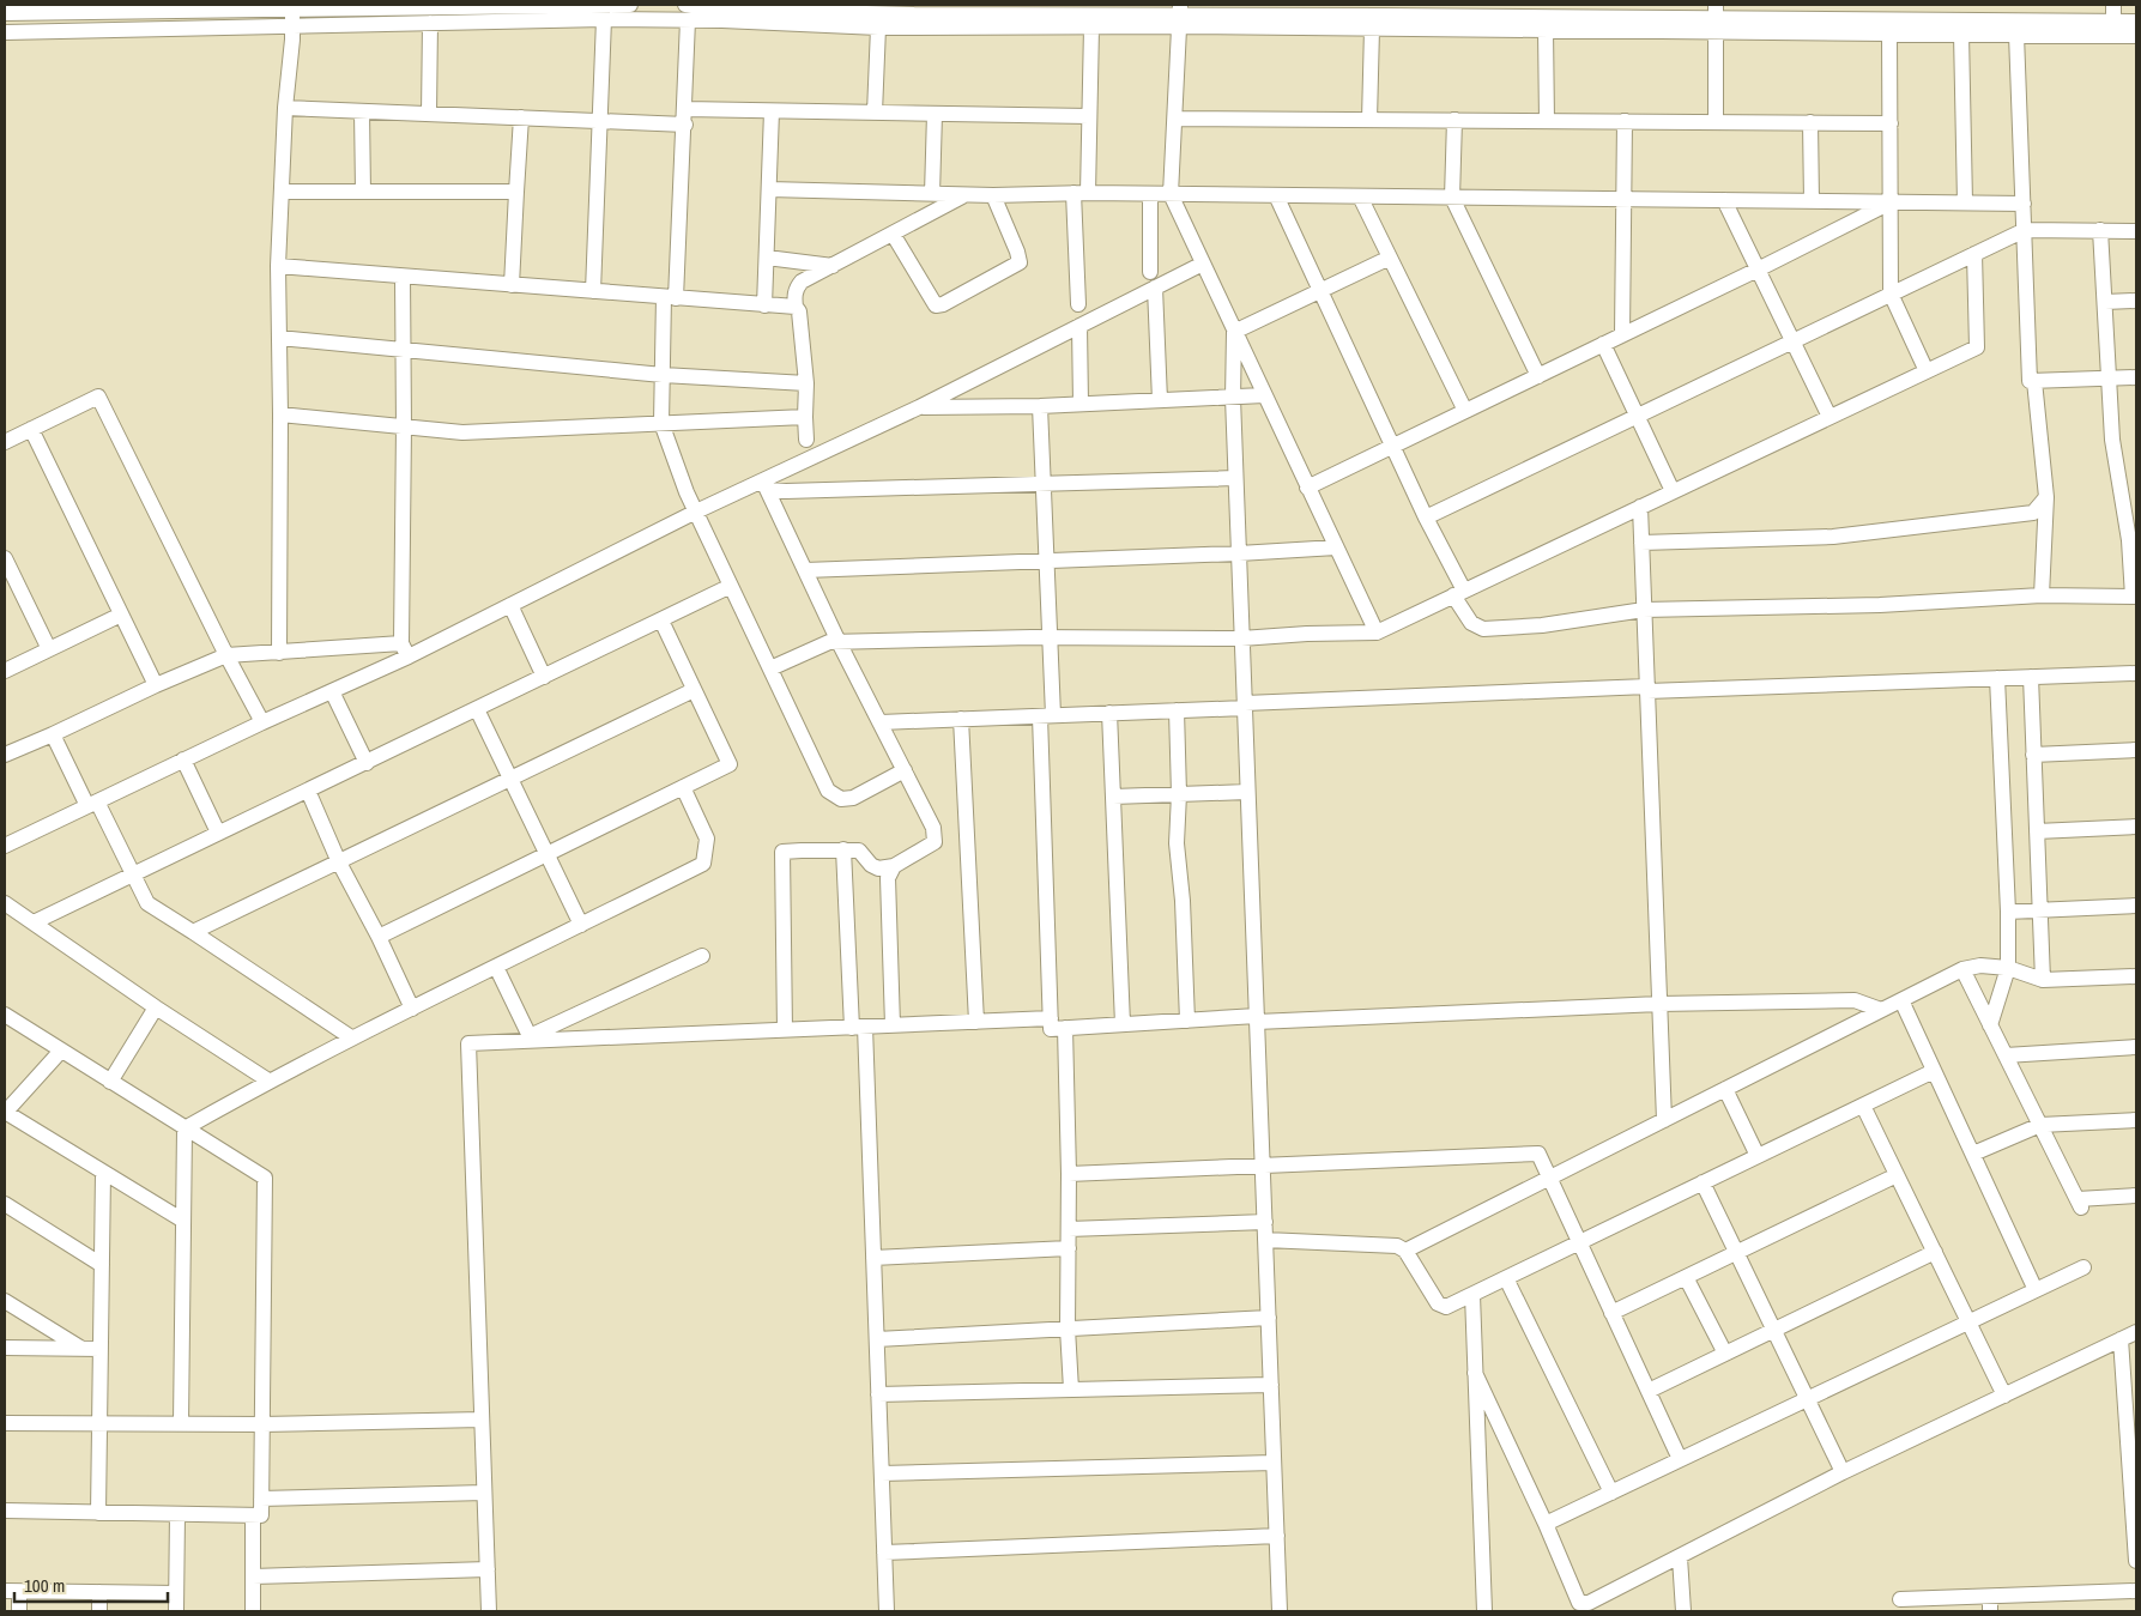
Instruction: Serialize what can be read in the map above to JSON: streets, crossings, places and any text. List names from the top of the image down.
{
  "scale_bar": "100 m"
}
